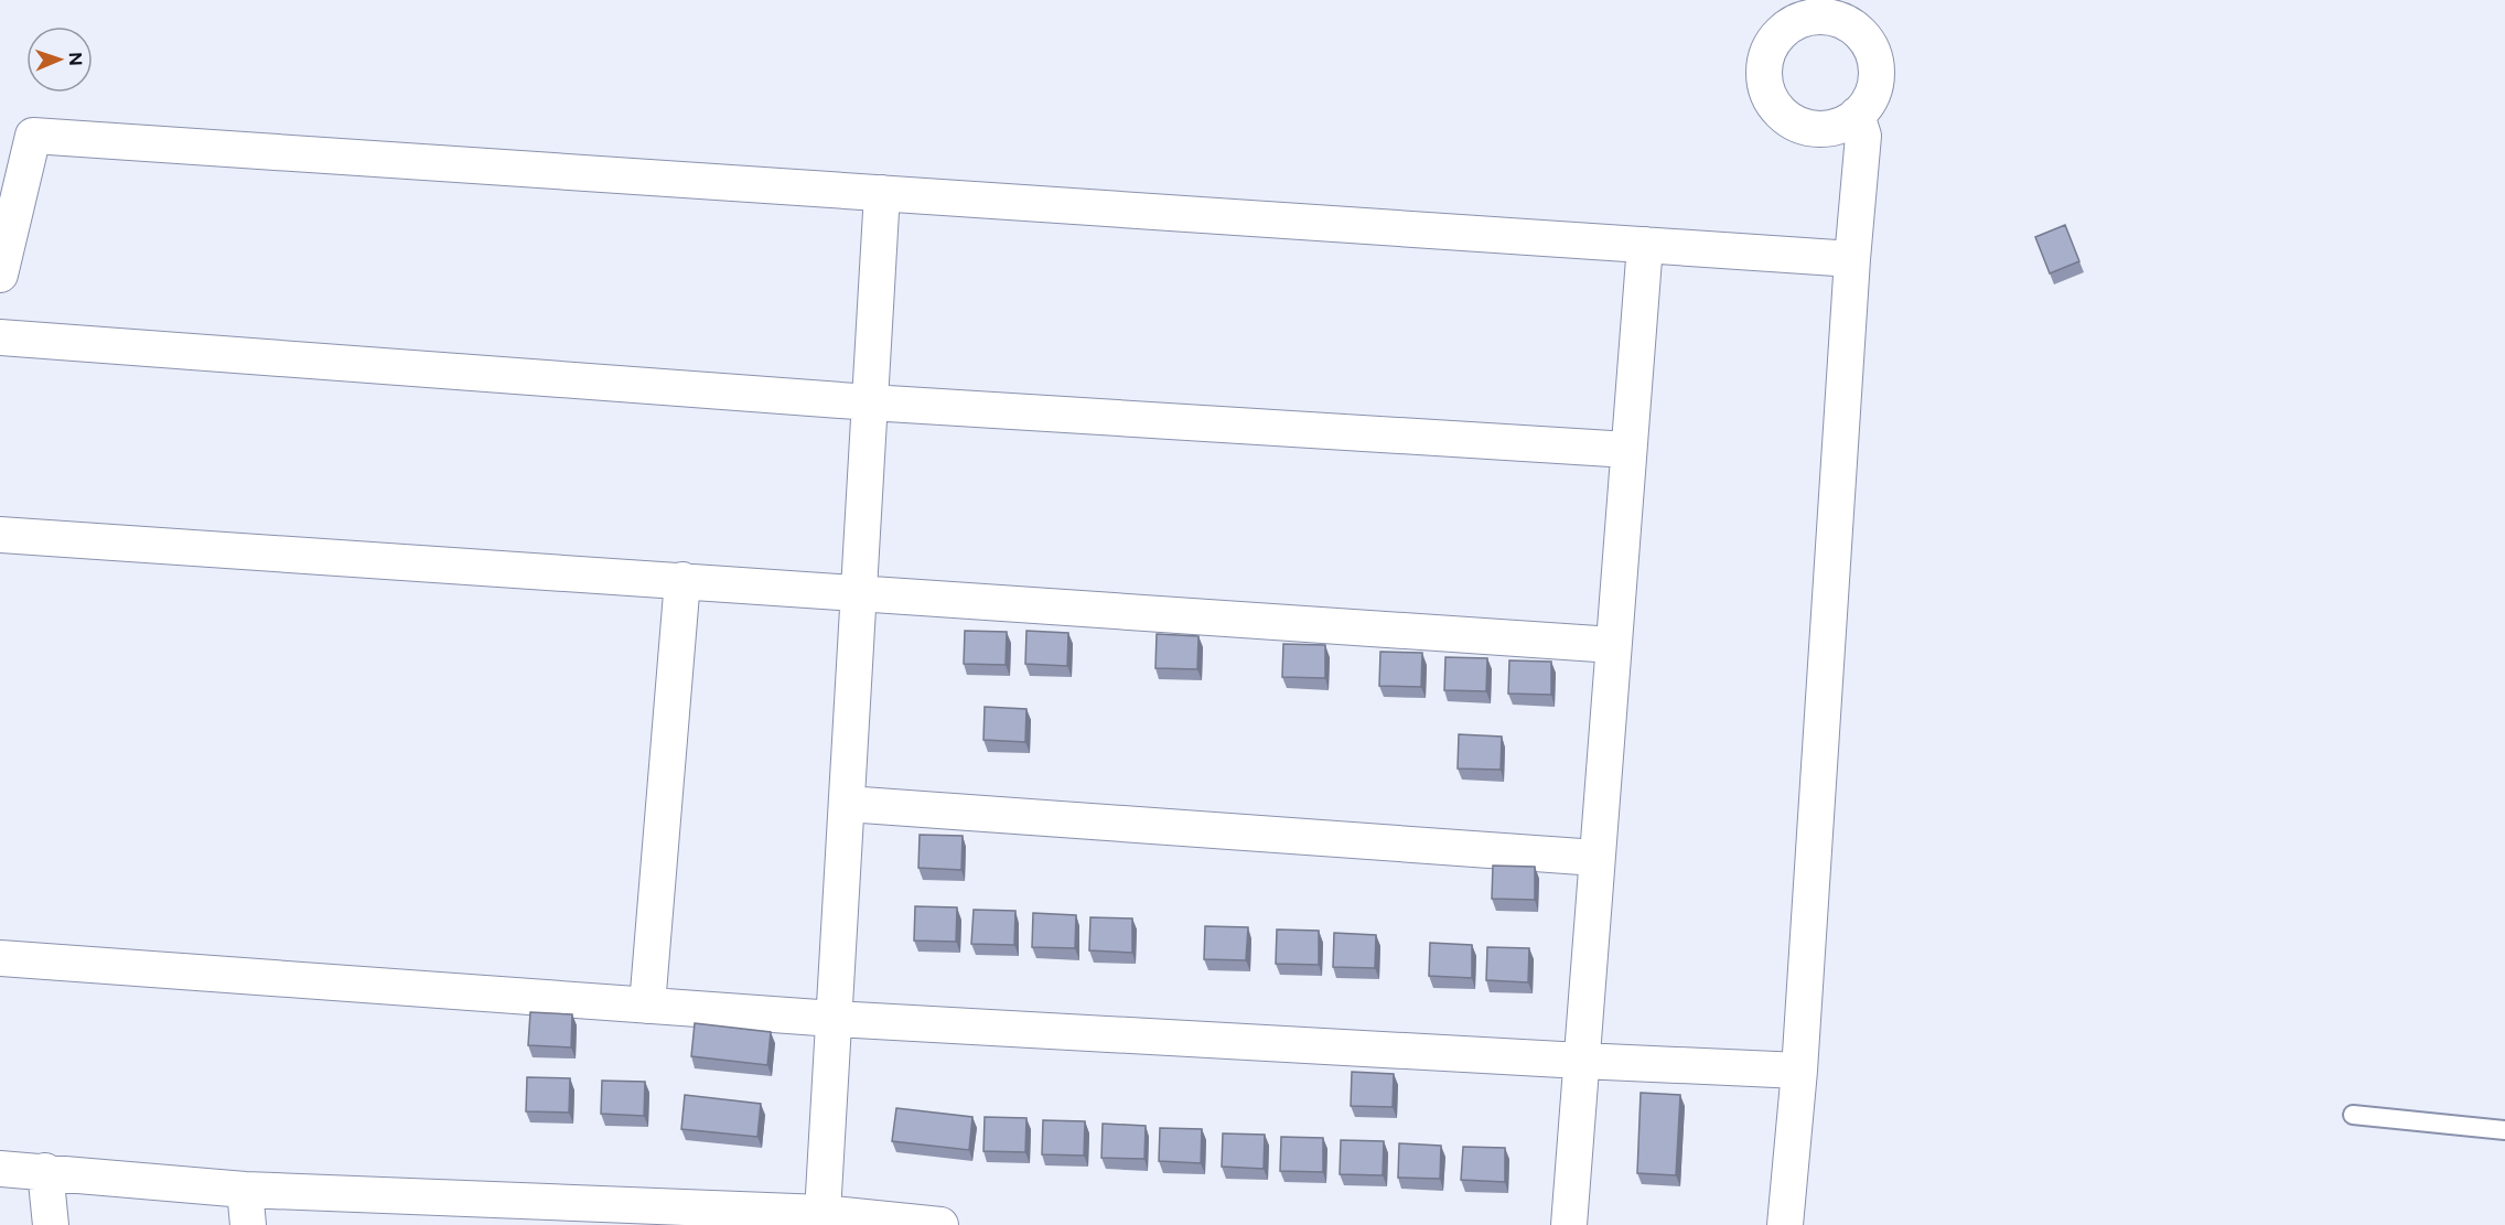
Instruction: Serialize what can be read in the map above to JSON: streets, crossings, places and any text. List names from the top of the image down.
{
  "north": "right"
}
